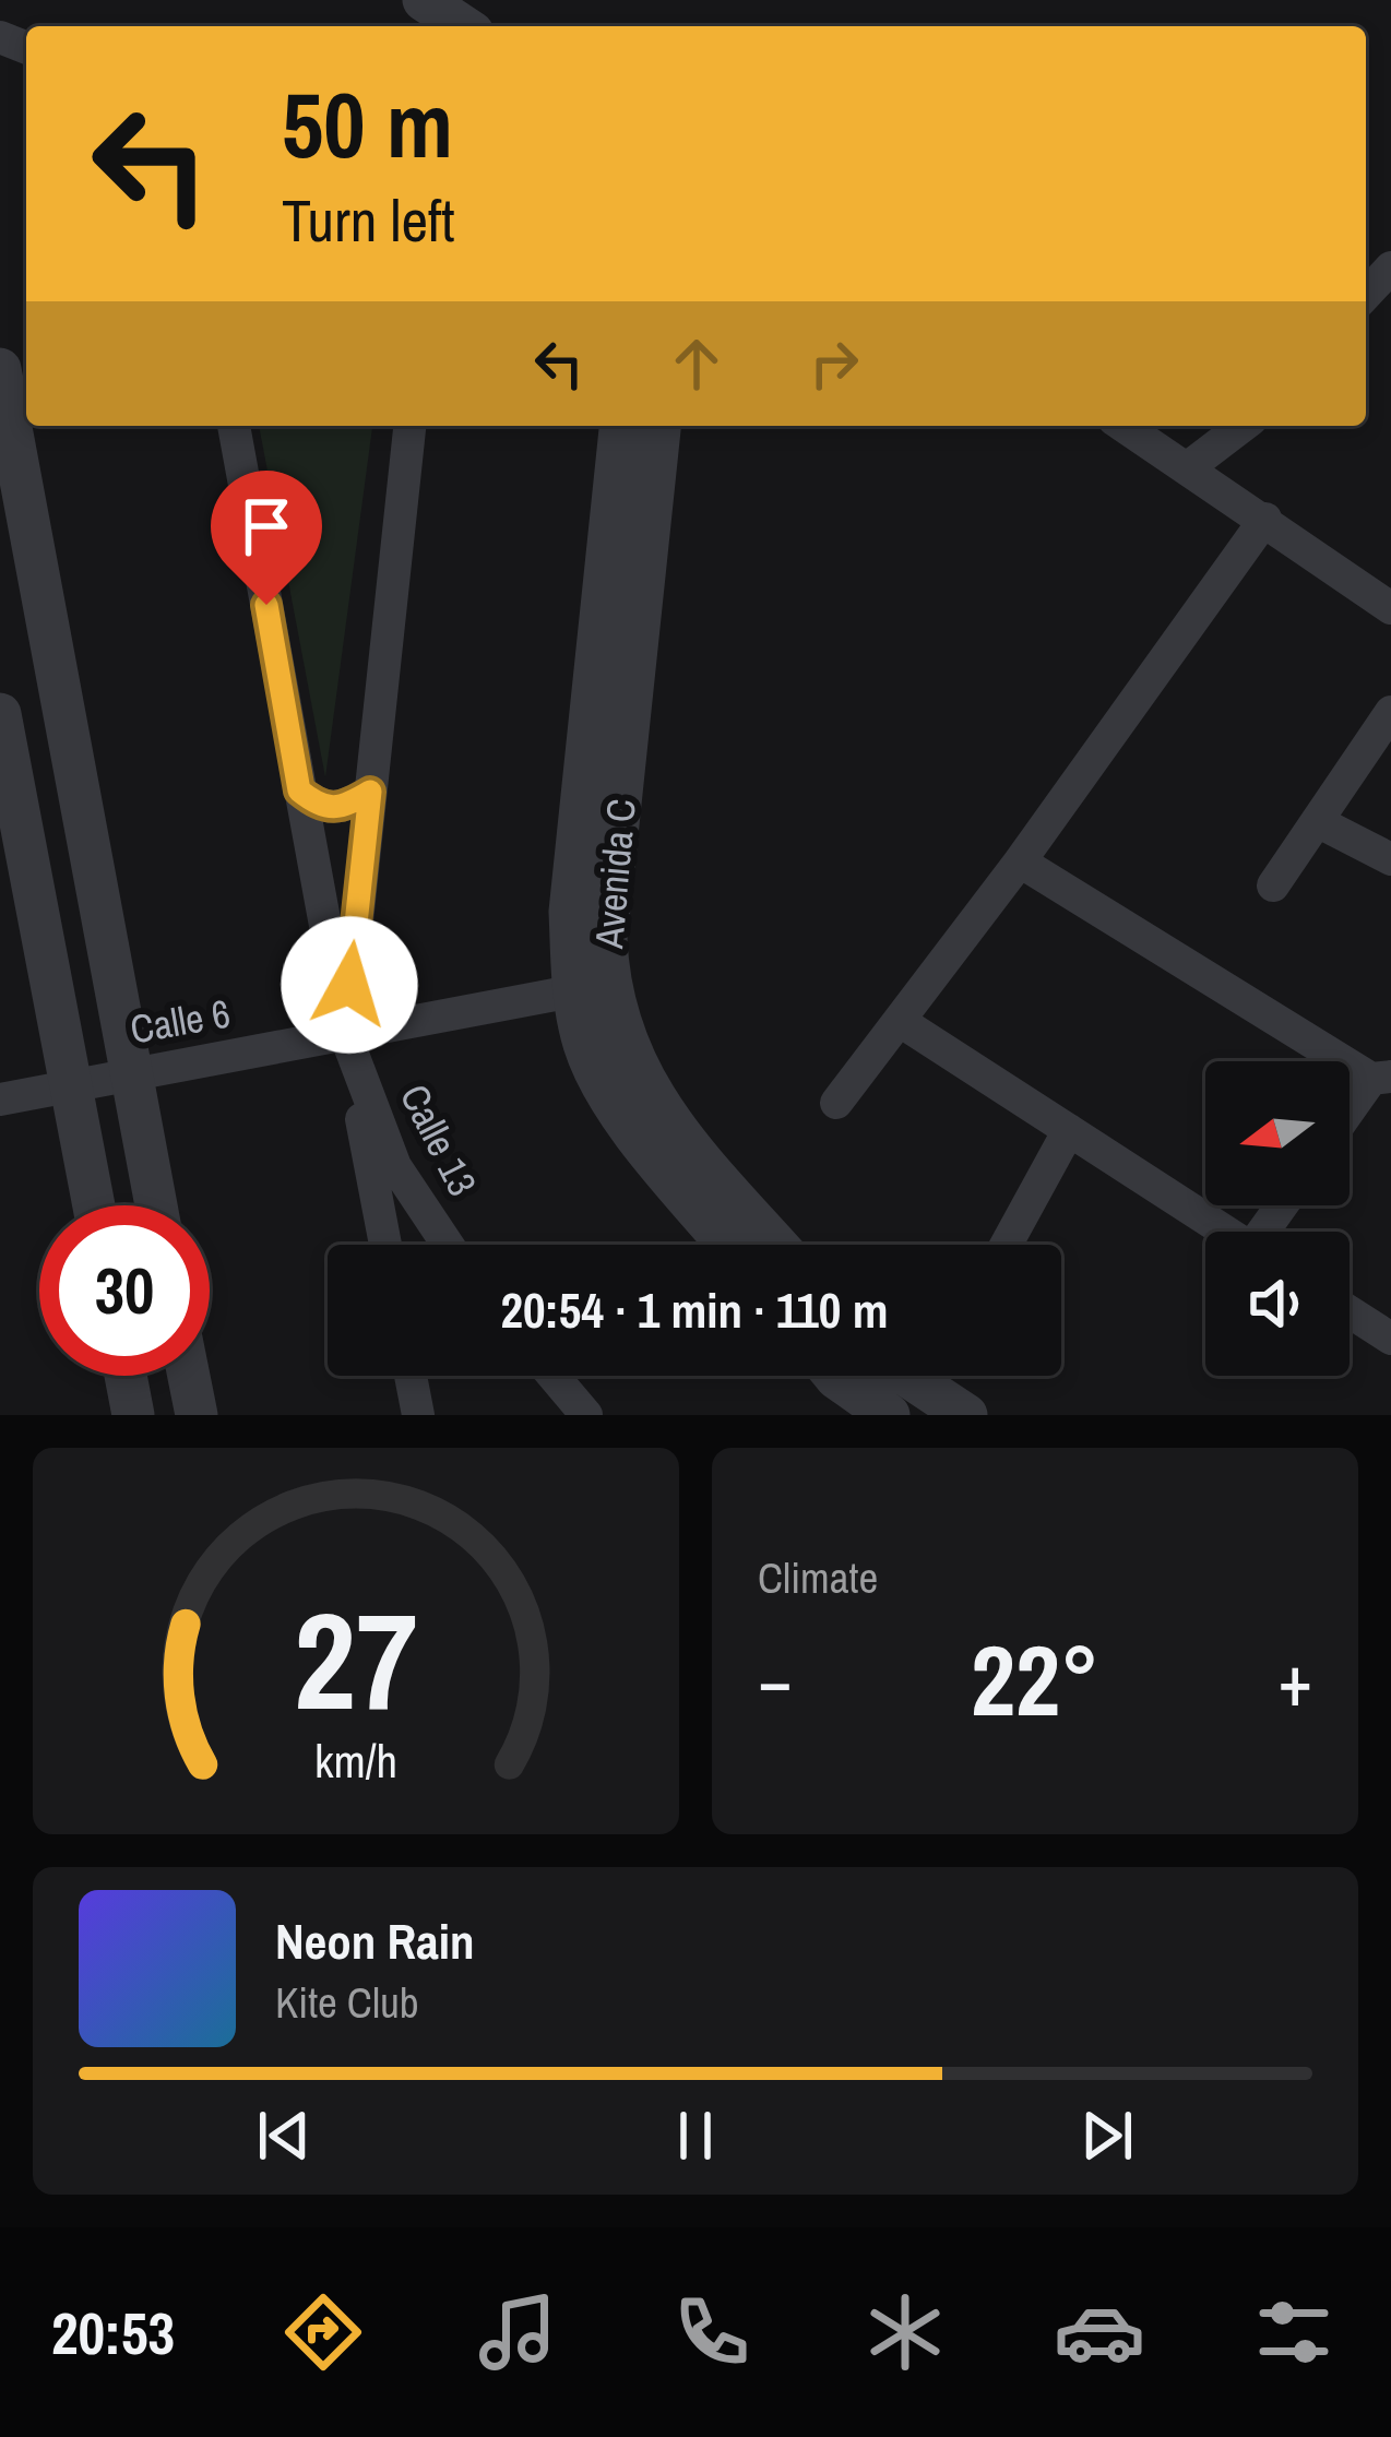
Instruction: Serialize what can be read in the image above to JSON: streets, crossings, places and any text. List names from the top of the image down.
{
  "streets": {
    "street": ["Avenida C", "Calle 6", "Calle 13"]
  },
  "crossings": [
    ["Avenida C", "Calle 6"],
    ["Calle 6", "Calle 13"]
  ],
  "north": "left",
  "page": {
    "turn": ["50 m", "Turn left"],
    "limit": "30",
    "trip": "20:54 · 1 min · 110 m",
    "tile": "Climate",
    "heat": ["−", "22°", "+"],
    "song": ["Neon Rain", "Kite Club"],
    "tabs": "20:53",
    "gauge": ["27", "km/h"]
  }
}
